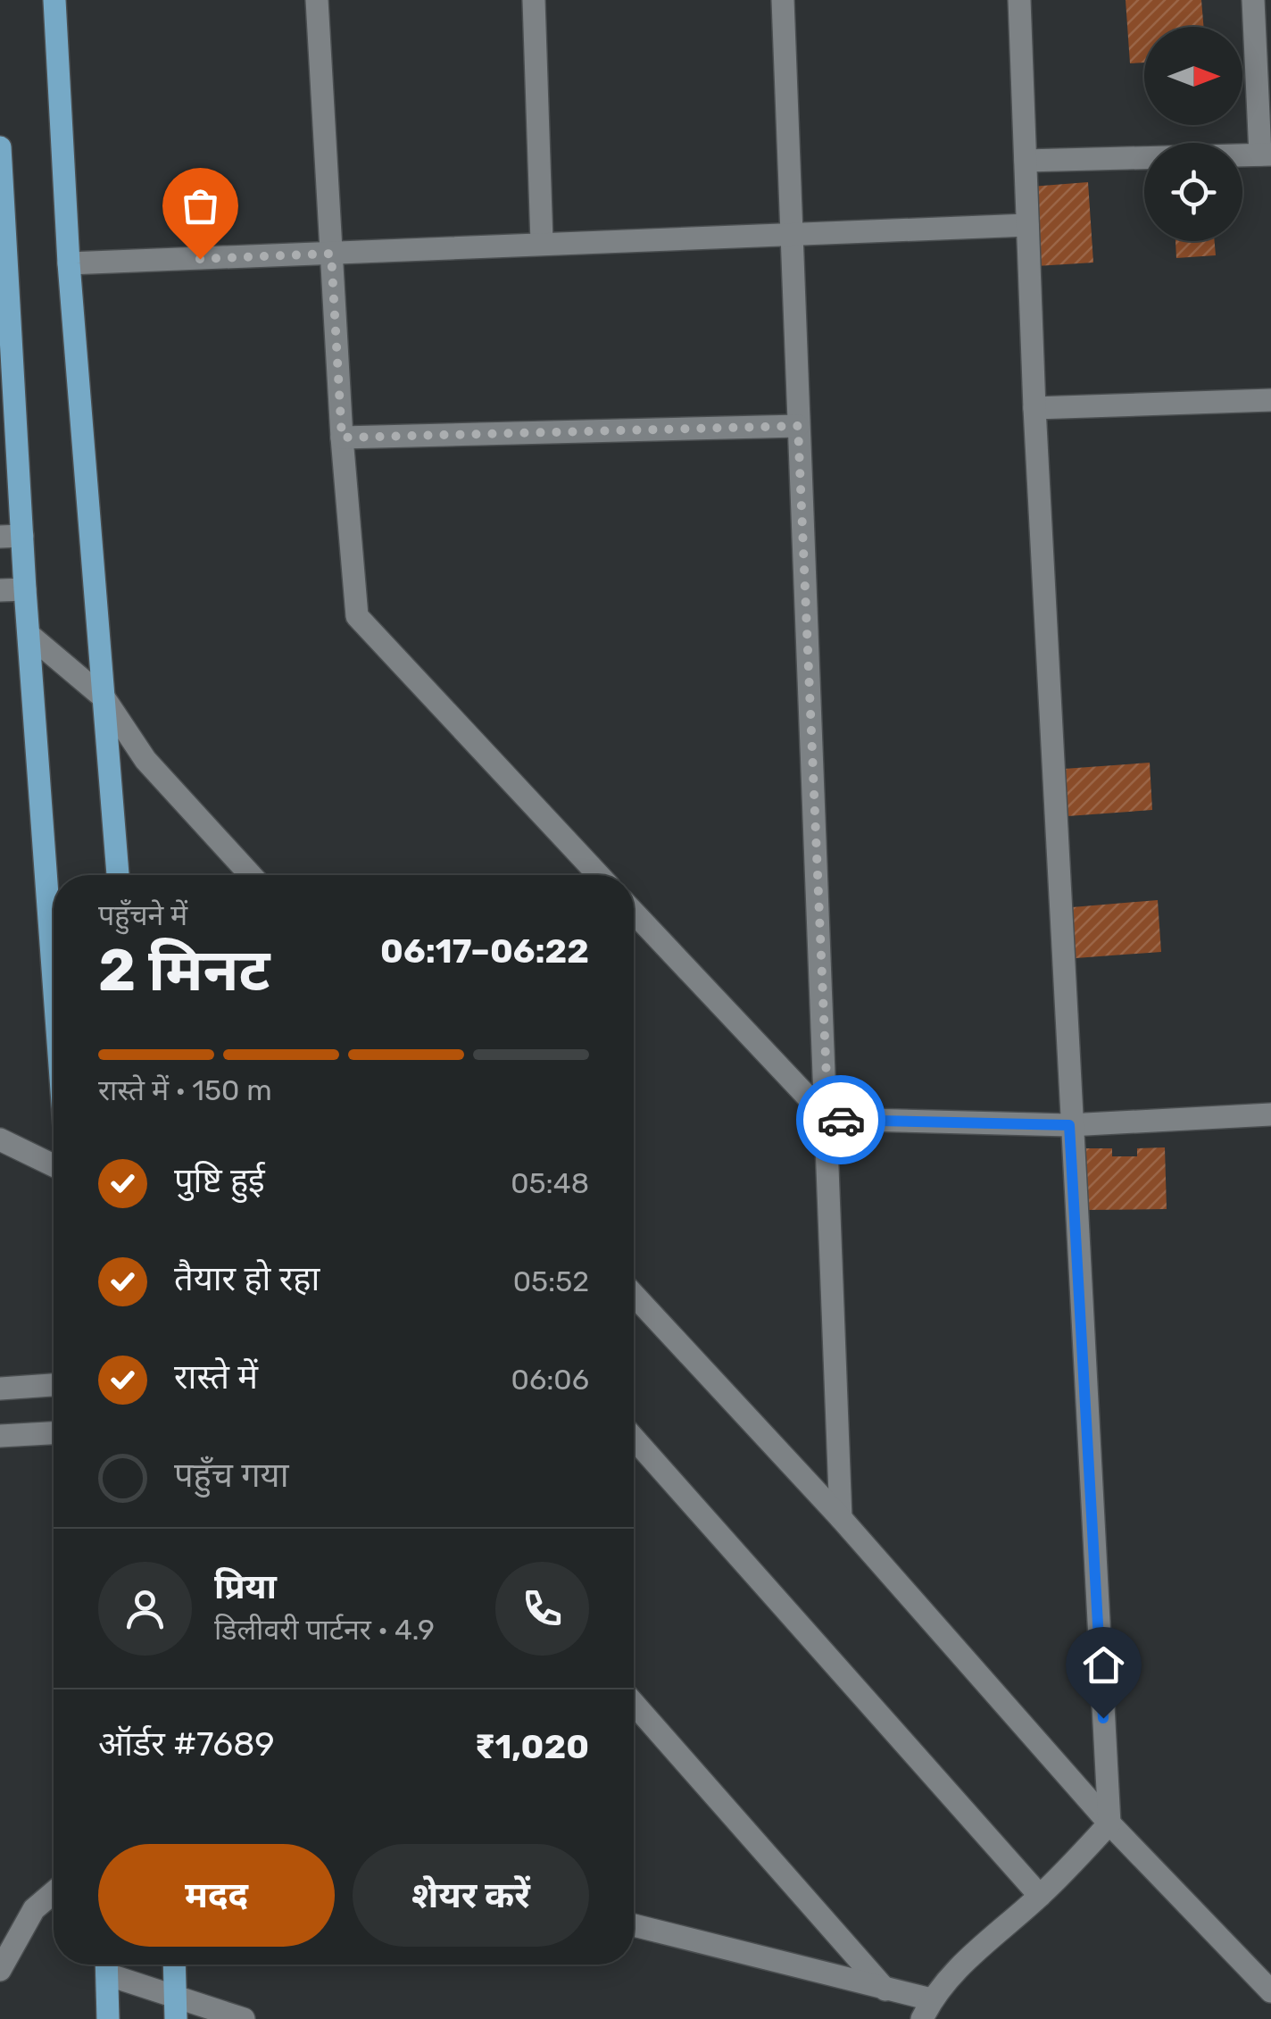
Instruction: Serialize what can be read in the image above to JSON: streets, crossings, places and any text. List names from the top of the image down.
{
  "north": "right",
  "page": {
    "heading": ["2 मिनट", "पहुँचने में", "06:17–06:22"],
    "panel": [
      "प्रिया",
      "डिलीवरी पार्टनर · 4.9",
      "ऑर्डर #7689",
      "₹1,020"
    ],
    "bar": "रास्ते में · 150 m",
    "list": [
      ["पुष्टि हुई", "05:48"],
      ["तैयार हो रहा", "05:52"],
      ["रास्ते में", "06:06"],
      "पहुँच गया"
    ],
    "buttons": ["मदद", "शेयर करें"]
  }
}
